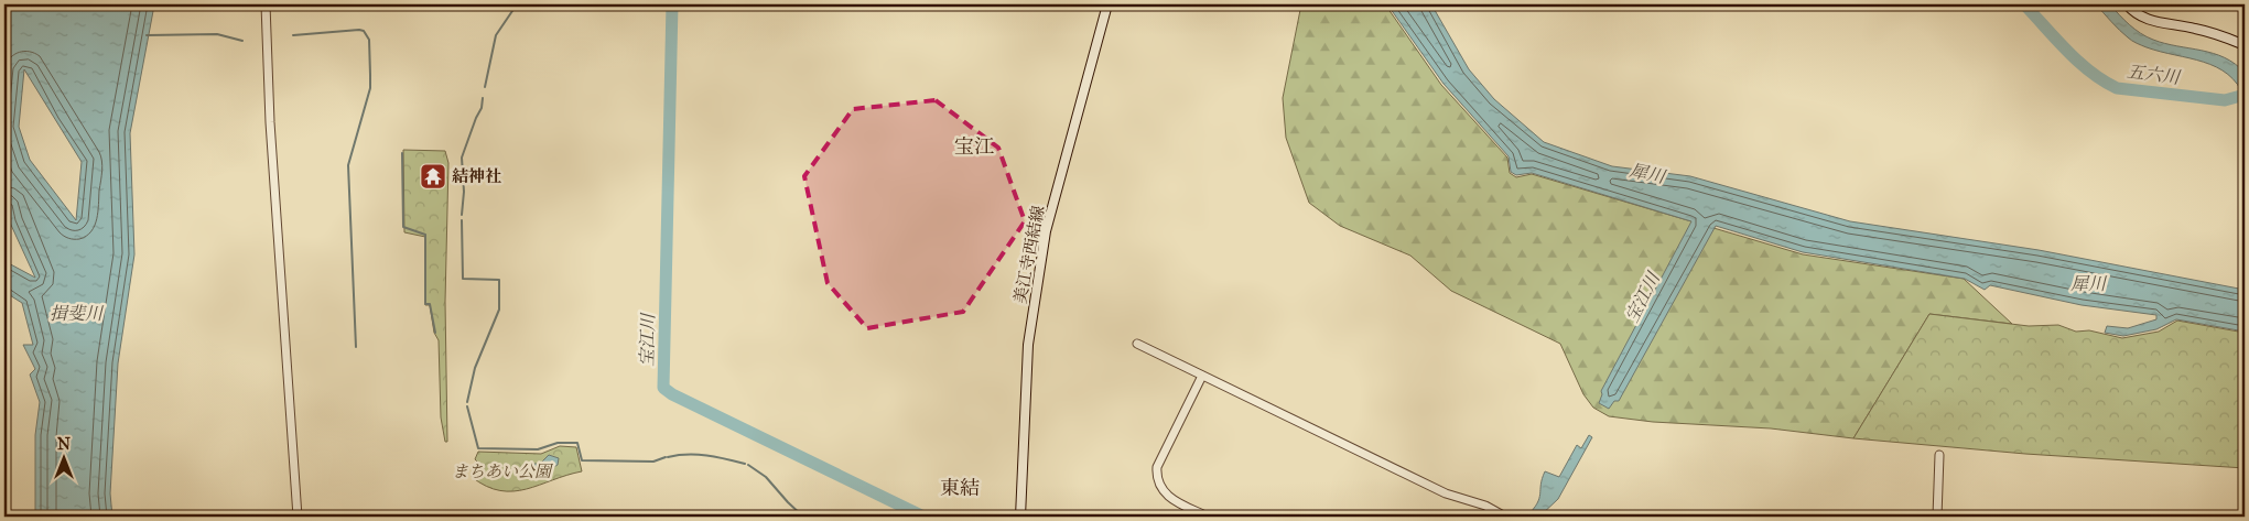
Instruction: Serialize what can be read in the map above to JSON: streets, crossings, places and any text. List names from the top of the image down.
{
  "streets": {
    "main road": ["美江寺西結線"]
  },
  "districts": ["宝江", "東結"],
  "water": [
    "五六川",
    "犀川",
    "宝江川",
    "揖斐川"
  ],
  "parks": ["まちあい公園"],
  "places": {
    "temple": ["結神社"]
  },
  "north": "top"
}
